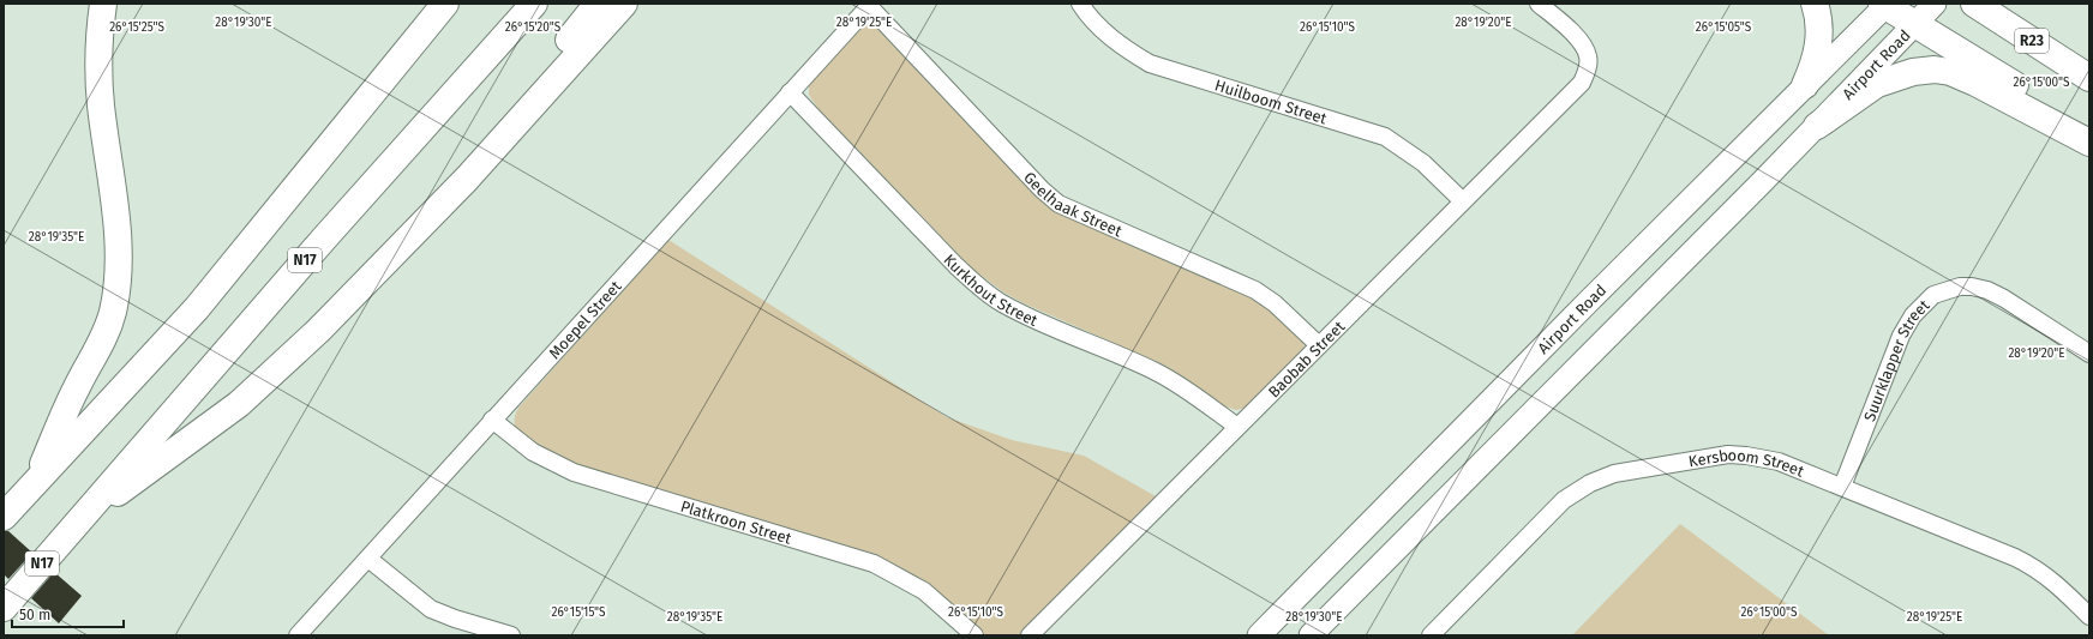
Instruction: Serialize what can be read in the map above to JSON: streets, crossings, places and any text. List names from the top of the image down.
{
  "streets": {
    "main road": ["R23", "Airport Road", "N17"],
    "street": [
      "Huilboom Street",
      "Geelhaak Street",
      "Kurkhout Street",
      "Moepel Street",
      "Baobab Street",
      "Suurklapper Street",
      "Kersboom Street",
      "Platkroon Street"
    ]
  },
  "crossings": [
    ["Huilboom Street", "Baobab Street"],
    ["Geelhaak Street", "Moepel Street"],
    ["Geelhaak Street", "Baobab Street"],
    ["Kurkhout Street", "Moepel Street"],
    ["Kurkhout Street", "Baobab Street"],
    ["Moepel Street", "Platkroon Street"],
    ["Suurklapper Street", "Kersboom Street"]
  ],
  "scale_bar": "50 m",
  "coordinates": [
    "28°19'30\"E",
    "28°19'25\"E",
    "28°19'20\"E",
    "26°15'10\"S",
    "26°15'25\"S",
    "26°15'20\"S",
    "26°15'05\"S",
    "26°15'00\"S",
    "28°19'35\"E",
    "26°15'15\"S"
  ]
}
